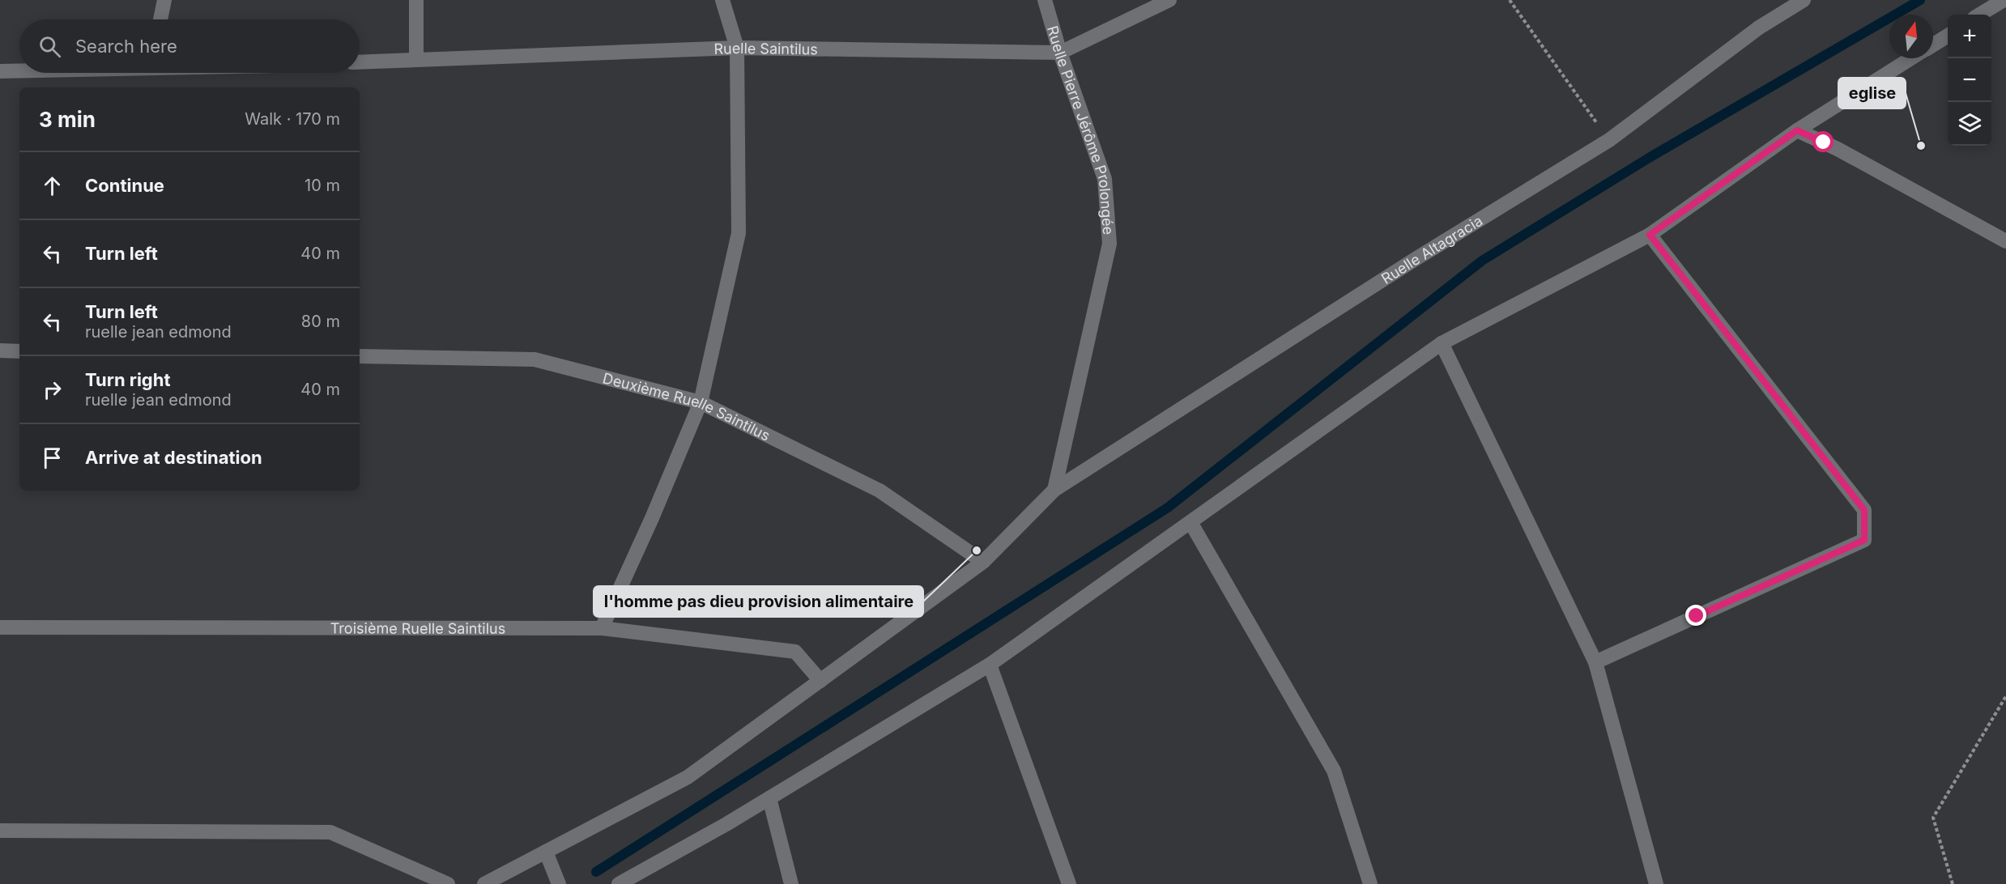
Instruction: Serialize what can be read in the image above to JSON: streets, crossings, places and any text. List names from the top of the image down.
{
  "streets": {
    "street": [
      "Ruelle Saintilus",
      "Ruelle Pierre Jérôme Prolongée",
      "Ruelle Altagracia",
      "Deuxième Ruelle Saintilus",
      "Troisième Ruelle Saintilus"
    ]
  },
  "crossings": [
    ["Ruelle Saintilus", "Ruelle Pierre Jérôme Prolongée"],
    ["Ruelle Pierre Jérôme Prolongée", "Ruelle Altagracia"],
    ["Ruelle Altagracia", "Deuxième Ruelle Saintilus"],
    ["Ruelle Altagracia", "Troisième Ruelle Saintilus"]
  ],
  "places": ["eglise", "l'homme pas dieu provision alimentaire"],
  "north": "top",
  "page": {
    "map_buttons": ["+", "−"],
    "search": "Search here",
    "heading": ["3 min", "Walk · 170 m"],
    "list": [
      ["Continue", "10 m"],
      ["Turn left", "40 m"],
      ["Turn left", "ruelle jean edmond", "80 m"],
      ["Turn right", "ruelle jean edmond", "40 m"],
      "Arrive at destination"
    ]
  }
}
